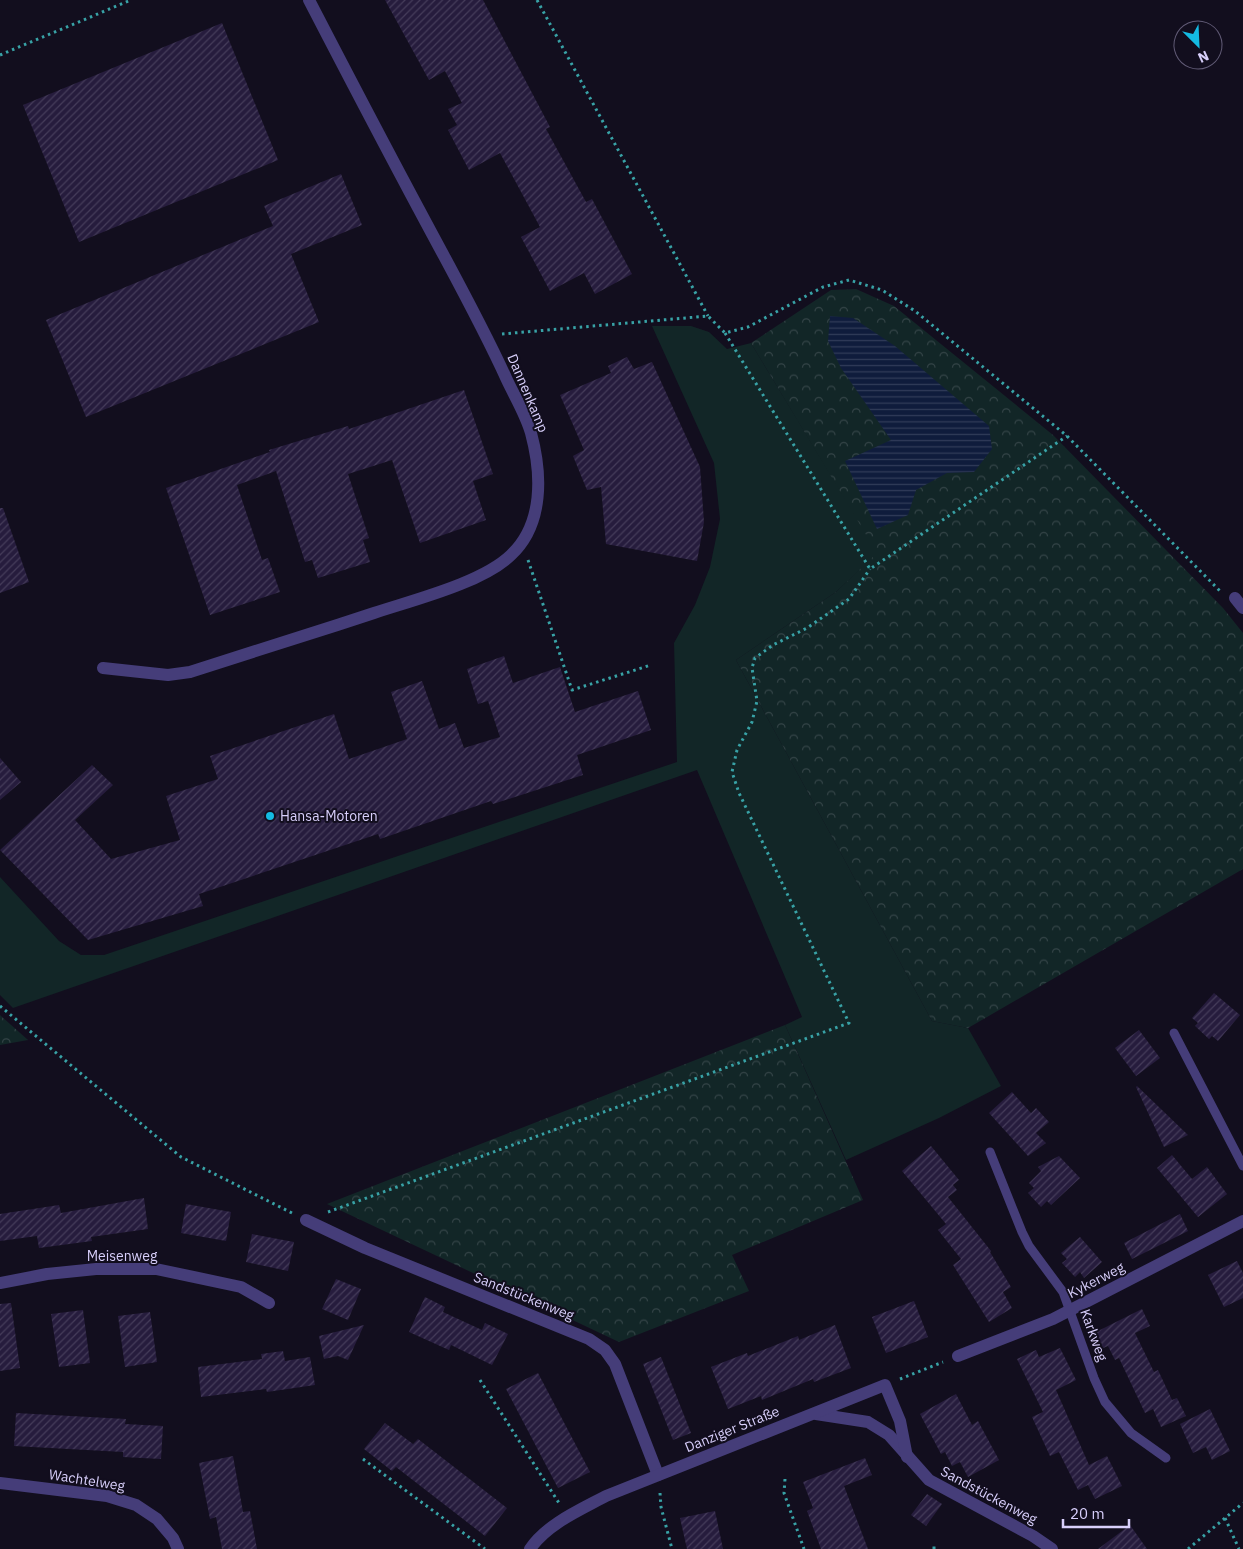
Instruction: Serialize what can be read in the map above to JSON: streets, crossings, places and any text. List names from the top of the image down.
{
  "streets": {
    "street": [
      "Dannenkamp",
      "Meisenweg",
      "Kykerweg",
      "Sandstückenweg",
      "Danziger Straße",
      "Wachtelweg"
    ],
    "lane": ["Karkweg"]
  },
  "crossings": [
    ["Kykerweg", "Karkweg"],
    ["Sandstückenweg", "Danziger Straße"]
  ],
  "places": ["Hansa-Motoren"],
  "scale_bar": "20 m",
  "north": "bottom right"
}
